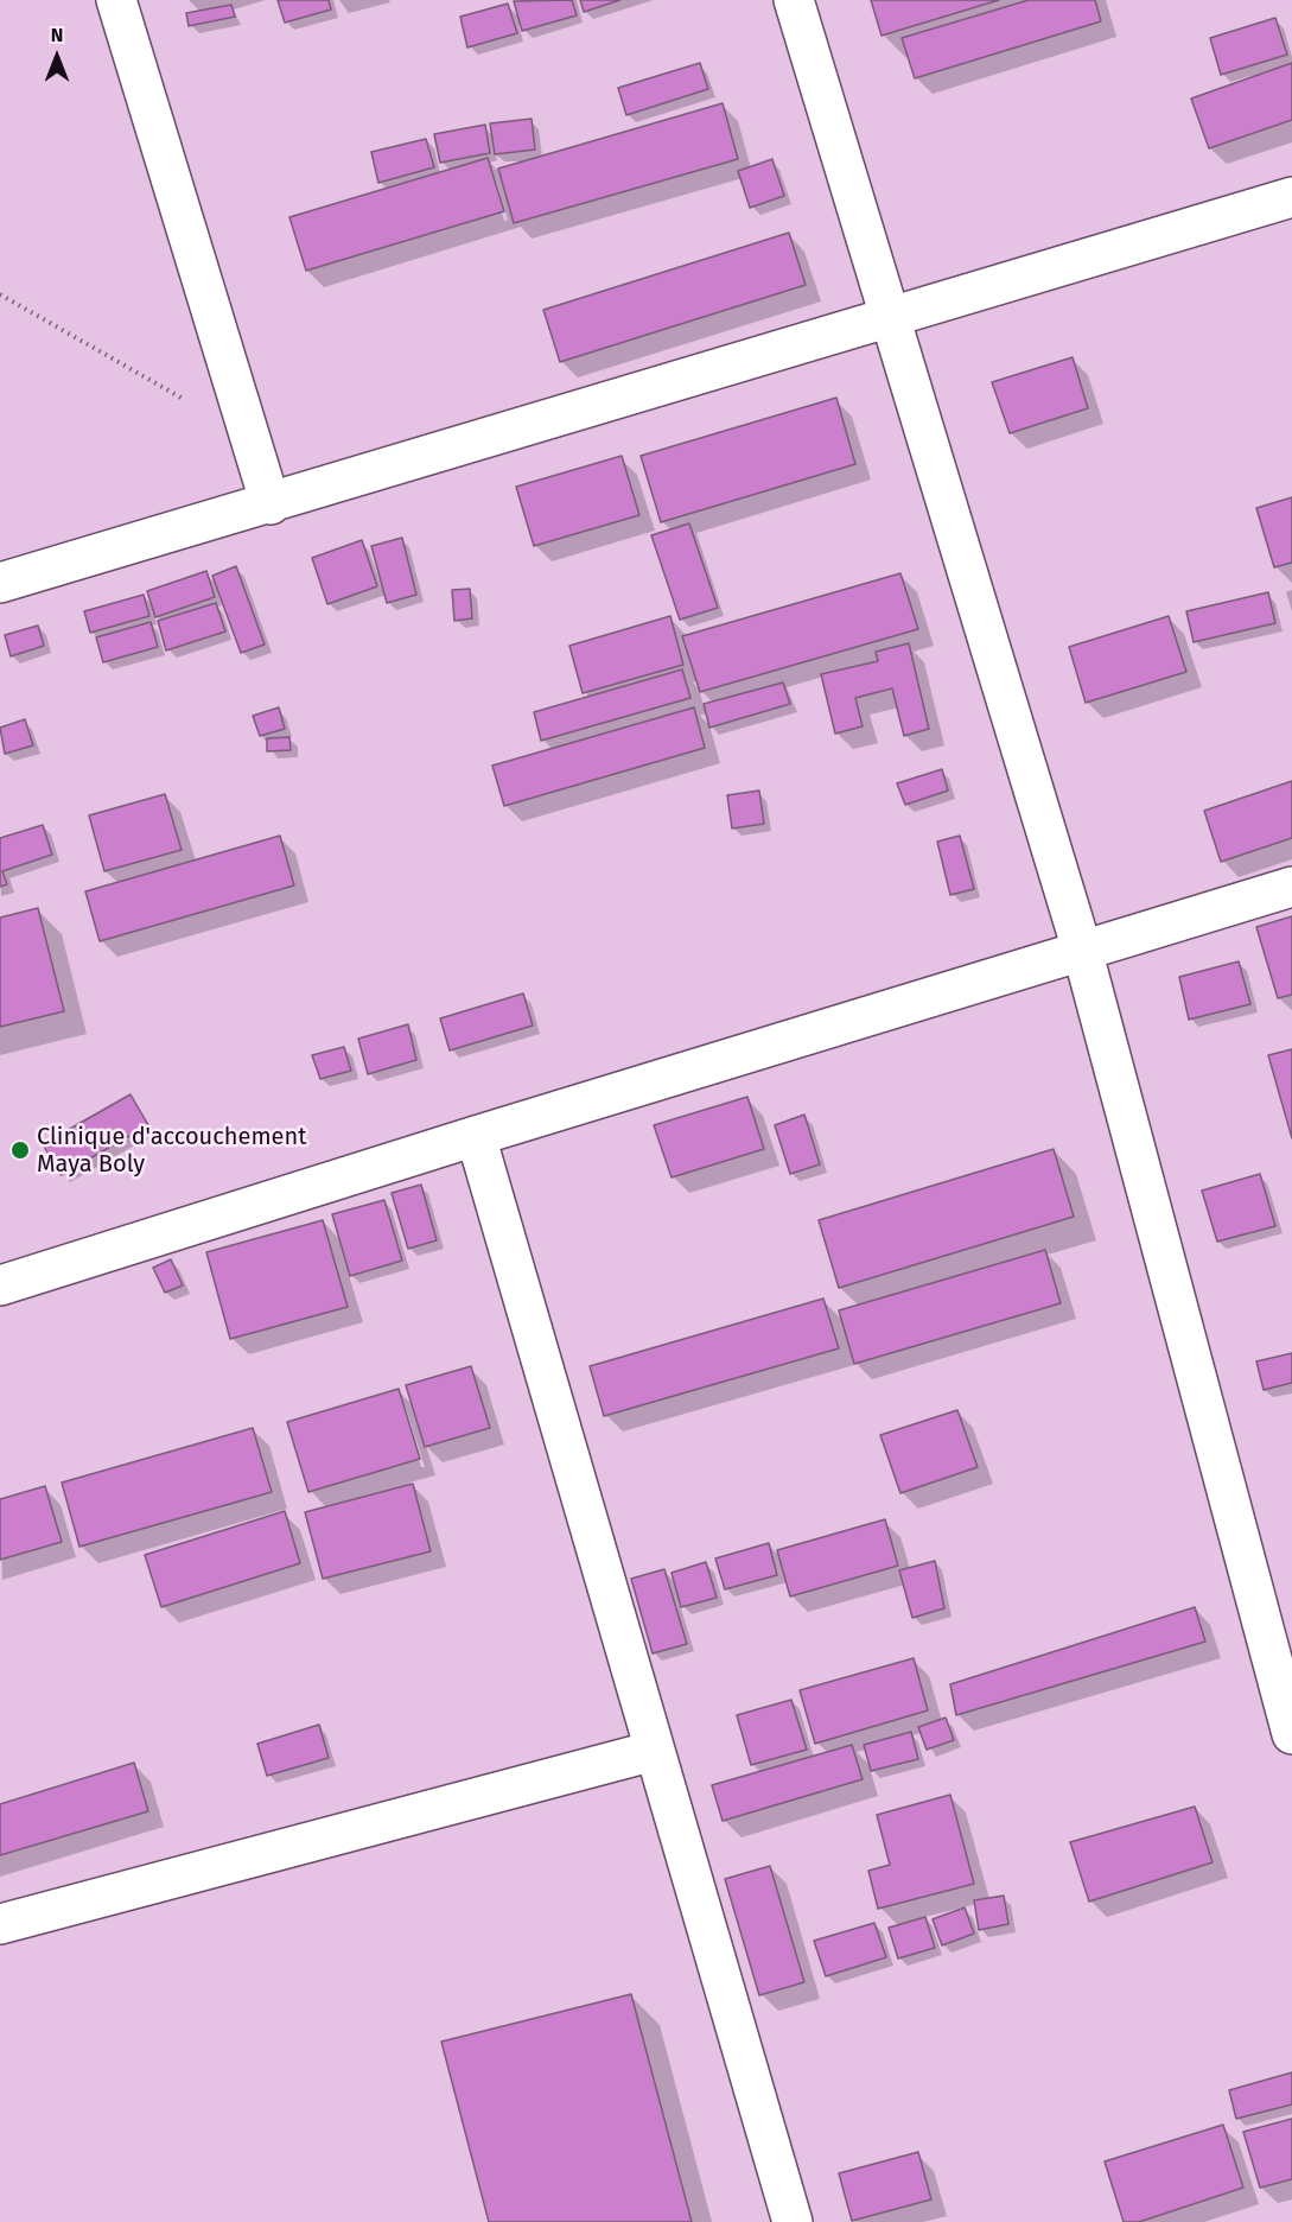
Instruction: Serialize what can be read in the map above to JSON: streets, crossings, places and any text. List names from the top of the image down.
{
  "places": ["Clinique d'accouchement Maya Boly"],
  "north": "top"
}
